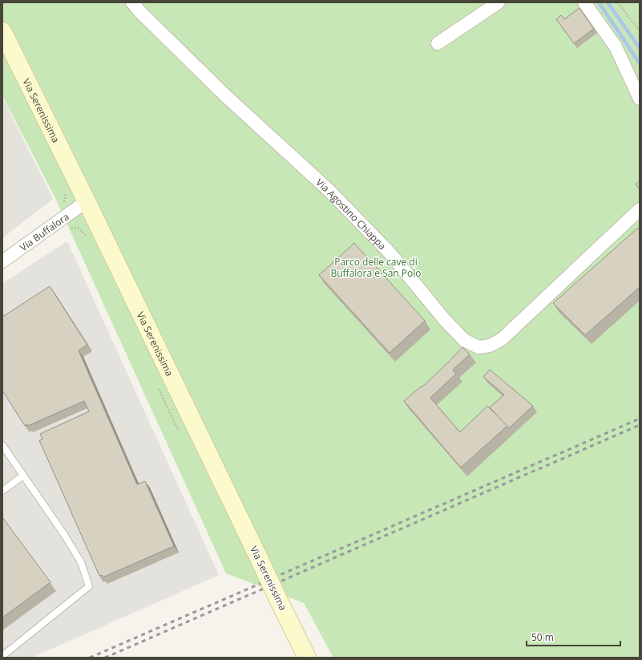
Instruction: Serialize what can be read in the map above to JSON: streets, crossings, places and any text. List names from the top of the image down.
{
  "streets": {
    "main road": ["Via Serenissima"],
    "street": ["Via Agostino Chiappa", "Via Buffalora"]
  },
  "crossings": [
    ["Via Serenissima", "Via Buffalora"]
  ],
  "parks": ["Parco delle cave di Buffalora e San Polo"],
  "scale_bar": "50 m"
}
